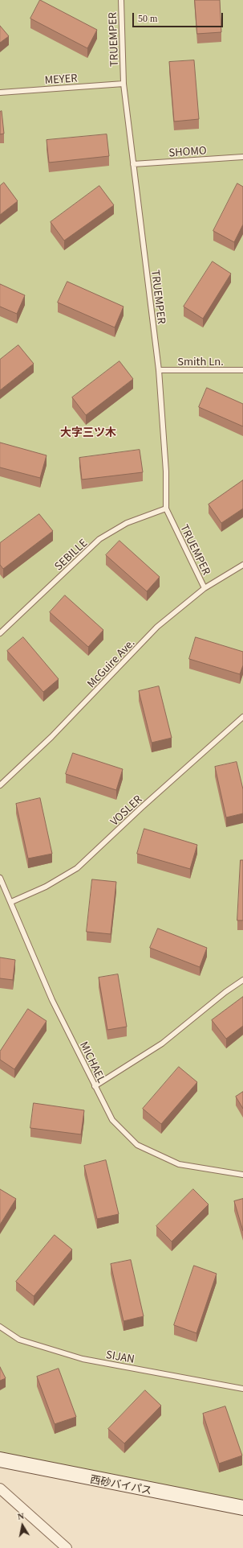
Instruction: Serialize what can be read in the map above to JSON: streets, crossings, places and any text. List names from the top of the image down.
{
  "streets": {
    "street": ["西砂バイパス"],
    "lane": [
      "TRUEMPER",
      "MEYER",
      "SHOMO",
      "Smith Ln.",
      "SEBILLE",
      "McGuire Ave.",
      "VOSLER",
      "MICHAEL",
      "SIJAN"
    ]
  },
  "crossings": [
    ["TRUEMPER", "MEYER"],
    ["TRUEMPER", "SHOMO"],
    ["TRUEMPER", "Smith Ln."],
    ["TRUEMPER", "SEBILLE"],
    ["TRUEMPER", "McGuire Ave."],
    ["VOSLER", "MICHAEL"]
  ],
  "districts": ["大字三ツ木"],
  "scale_bar": "50 m",
  "north": "top"
}
